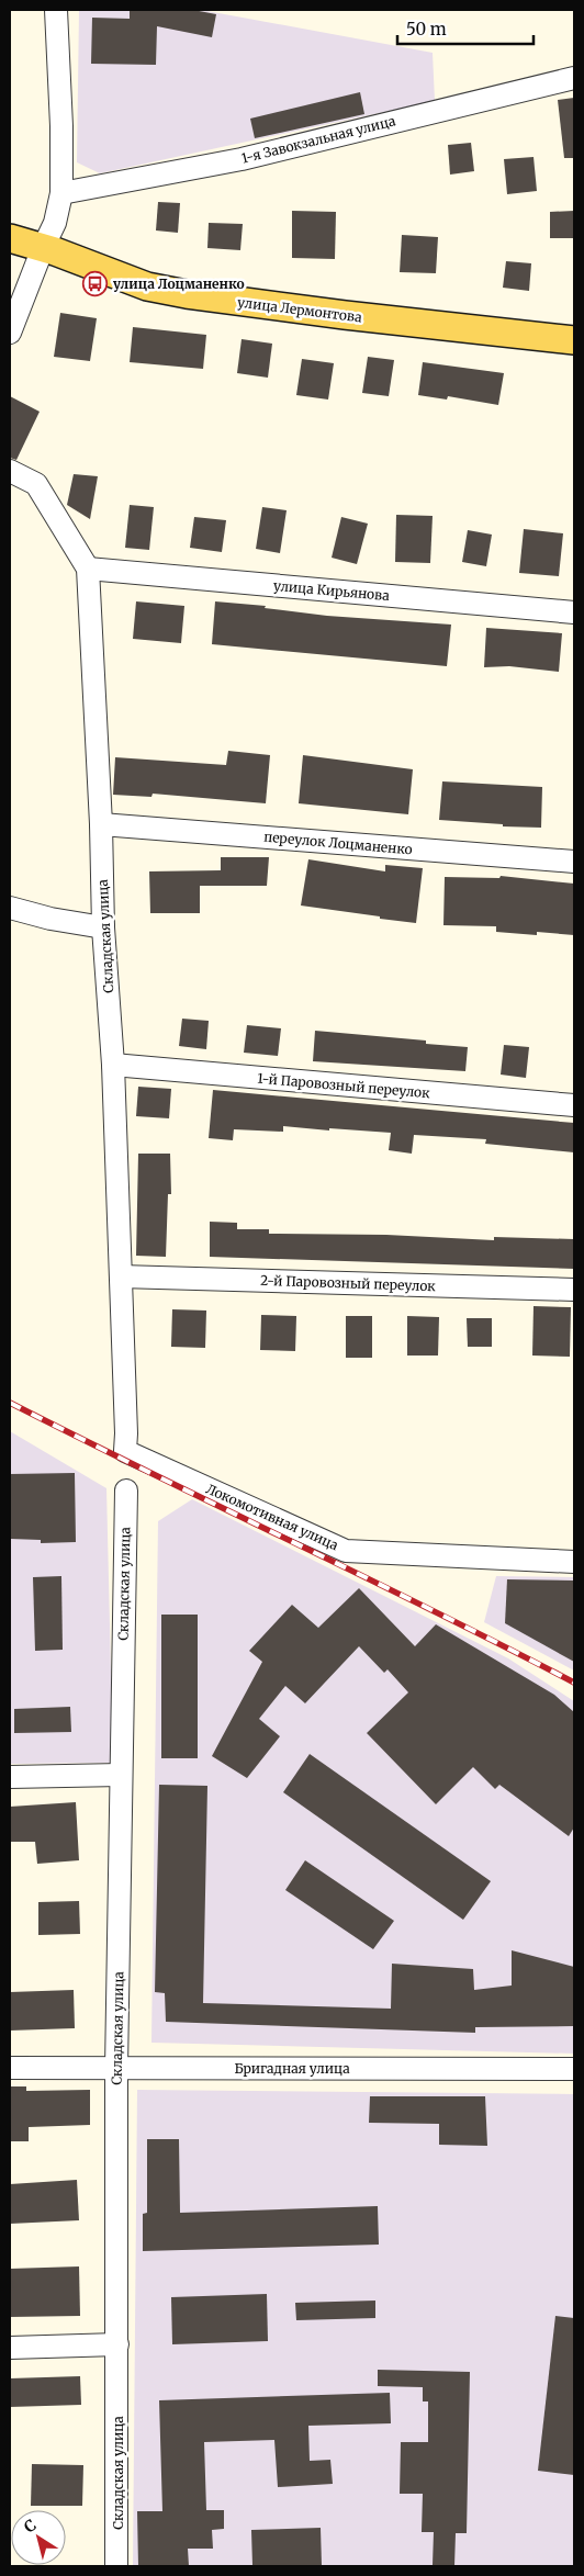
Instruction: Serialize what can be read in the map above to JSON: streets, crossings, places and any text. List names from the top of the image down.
{
  "streets": {
    "main road": ["улица Лермонтова"],
    "street": [
      "1-я Завокзальная улица",
      "улица Кирьянова",
      "переулок Лоцманенко",
      "Складская улица",
      "1-й Паровозный переулок",
      "2-й Паровозный переулок",
      "Локомотивная улица",
      "Бригадная улица"
    ]
  },
  "crossings": [
    ["улица Кирьянова", "Складская улица"],
    ["переулок Лоцманенко", "Складская улица"],
    ["Складская улица", "1-й Паровозный переулок"],
    ["Складская улица", "2-й Паровозный переулок"],
    ["Складская улица", "Локомотивная улица"],
    ["Складская улица", "Бригадная улица"]
  ],
  "places": {
    "bus stop": ["улица Лоцманенко"]
  },
  "scale_bar": "50 m",
  "north": "top left"
}
